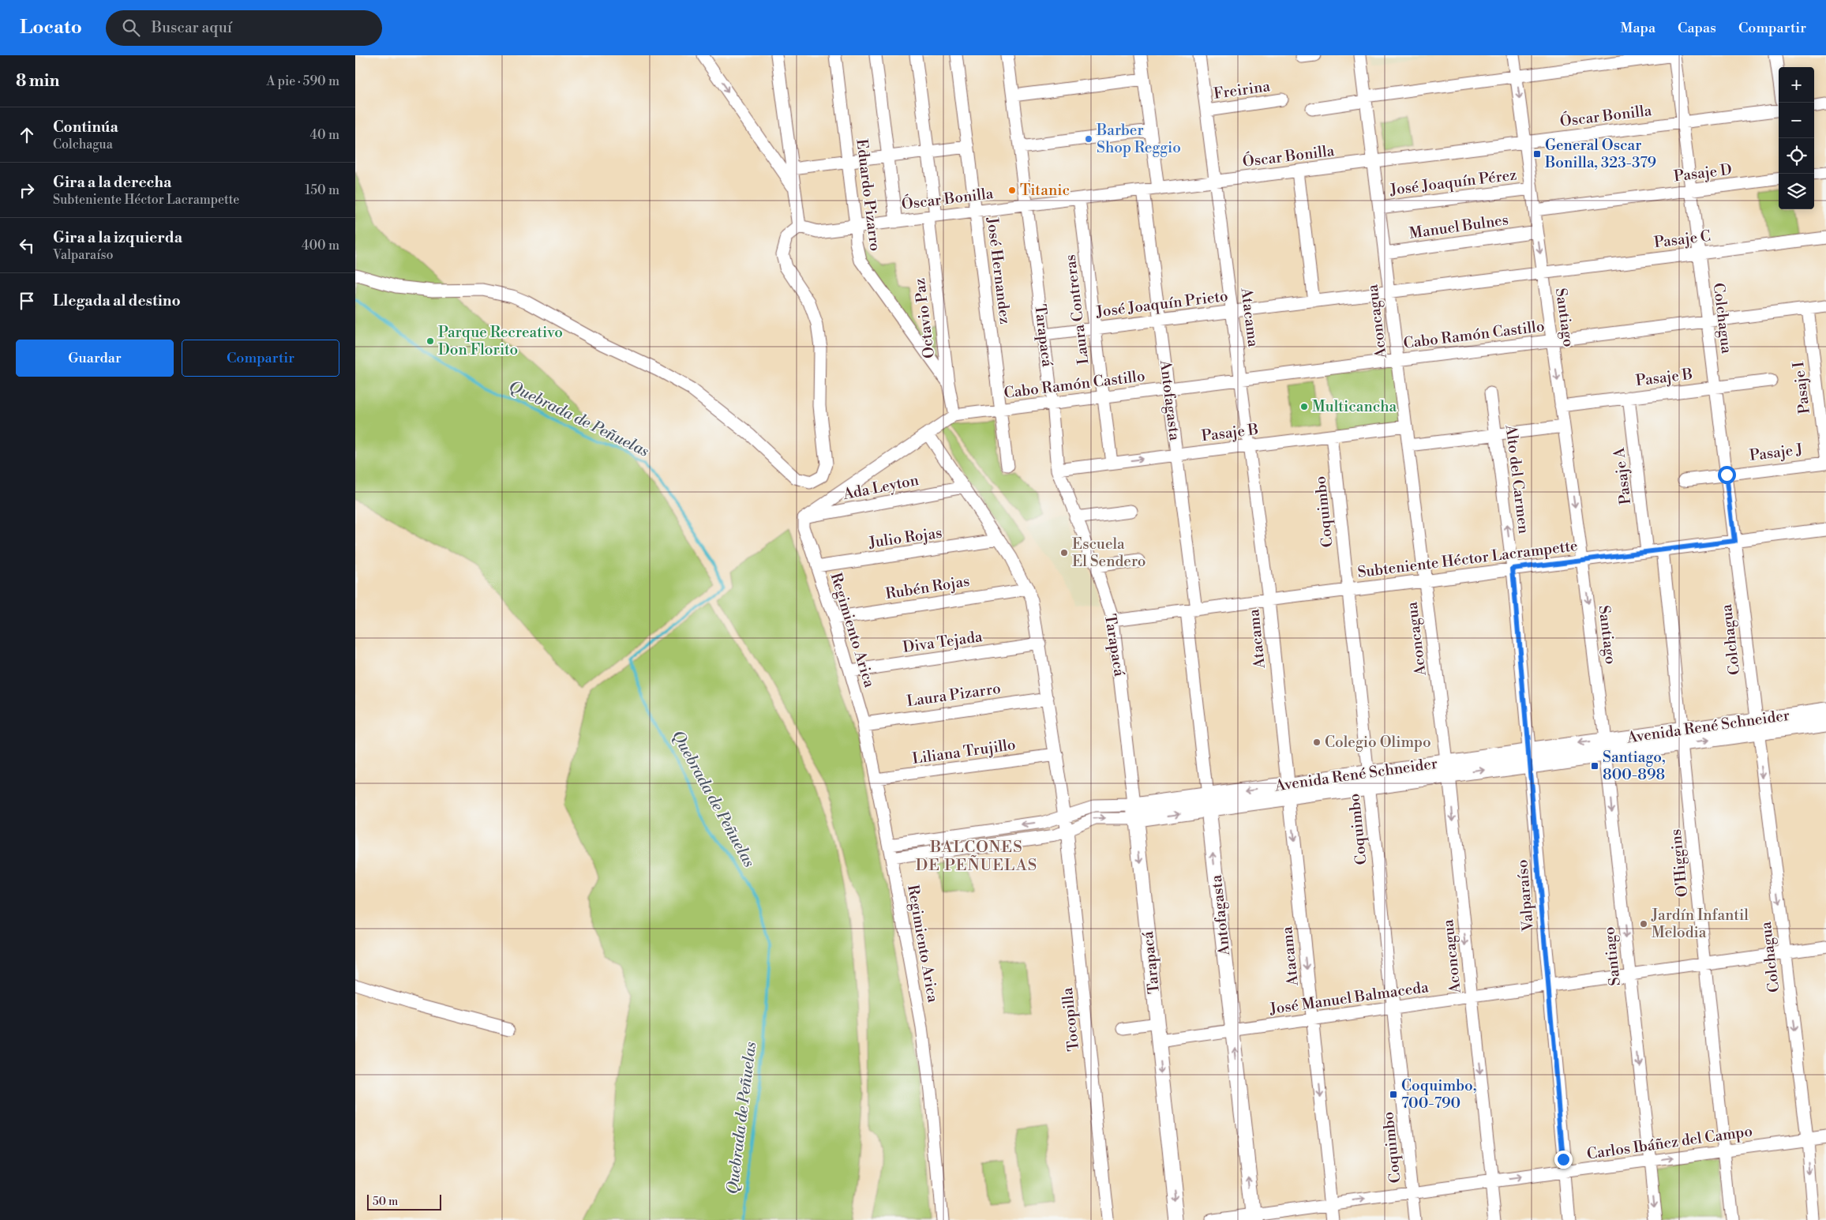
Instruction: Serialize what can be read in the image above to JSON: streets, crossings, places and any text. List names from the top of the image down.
{
  "streets": {
    "main road": ["Tarapacá", "Antofagasta", "Avenida René Schneider"],
    "street": [
      "Freirina",
      "Óscar Bonilla",
      "Pasaje D",
      "José Joaquín Pérez",
      "Eduardo Pizarro",
      "Manuel Bulnes",
      "Pasaje C",
      "José Hernandez",
      "José Joaquín Prieto",
      "Laura Contreras",
      "Atacama",
      "Santiago",
      "Octavio Paz",
      "Colchagua",
      "Aconcagua",
      "Cabo Ramón Castillo",
      "Pasaje B",
      "Pasaje I",
      "Pasaje J",
      "Pasaje A",
      "Alto del Carmen",
      "Ada Leyton",
      "Coquimbo",
      "Julio Rojas",
      "Subteniente Héctor Lacrampette",
      "Rubén Rojas",
      "Regimiento Arica",
      "Diva Tejada",
      "Laura Pizarro",
      "Liliana Trujillo",
      "O'Higgins",
      "Valparaíso",
      "José Manuel Balmaceda",
      "Tocopilla",
      "Carlos Ibáñez del Campo"
    ]
  },
  "crossings": [
    ["Freirina", "Atacama"],
    ["Óscar Bonilla", "Eduardo Pizarro"],
    ["Óscar Bonilla", "José Hernandez"],
    ["Óscar Bonilla", "Laura Contreras"],
    ["Óscar Bonilla", "Atacama"],
    ["Óscar Bonilla", "Santiago"],
    ["Óscar Bonilla", "Octavio Paz"],
    ["Óscar Bonilla", "Colchagua"],
    ["Óscar Bonilla", "Aconcagua"],
    ["Óscar Bonilla", "Tarapacá"],
    ["Óscar Bonilla", "Antofagasta"],
    ["Pasaje D", "Santiago"],
    ["Pasaje D", "Colchagua"],
    ["José Joaquín Pérez", "Santiago"],
    ["José Joaquín Pérez", "Aconcagua"],
    ["Eduardo Pizarro", "Octavio Paz"],
    ["Manuel Bulnes", "Santiago"],
    ["Manuel Bulnes", "Aconcagua"],
    ["Pasaje C", "José Joaquín Prieto"],
    ["Pasaje C", "Santiago"],
    ["Pasaje C", "Colchagua"],
    ["José Hernandez", "Cabo Ramón Castillo"],
    ["José Joaquín Prieto", "Laura Contreras"],
    ["José Joaquín Prieto", "Atacama"],
    ["José Joaquín Prieto", "Santiago"],
    ["José Joaquín Prieto", "Aconcagua"],
    ["José Joaquín Prieto", "Tarapacá"],
    ["José Joaquín Prieto", "Antofagasta"],
    ["Laura Contreras", "Cabo Ramón Castillo"],
    ["Laura Contreras", "Pasaje B"],
    ["Atacama", "Cabo Ramón Castillo"],
    ["Atacama", "Pasaje B"],
    ["Atacama", "Subteniente Héctor Lacrampette"],
    ["Atacama", "Avenida René Schneider"],
    ["Atacama", "José Manuel Balmaceda"],
    ["Atacama", "Carlos Ibáñez del Campo"],
    ["Santiago", "Cabo Ramón Castillo"],
    ["Santiago", "Pasaje B"],
    ["Santiago", "Subteniente Héctor Lacrampette"],
    ["Santiago", "Avenida René Schneider"],
    ["Santiago", "José Manuel Balmaceda"],
    ["Santiago", "Carlos Ibáñez del Campo"],
    ["Octavio Paz", "Cabo Ramón Castillo"],
    ["Colchagua", "Cabo Ramón Castillo"],
    ["Colchagua", "Pasaje B"],
    ["Colchagua", "Pasaje J"],
    ["Colchagua", "Subteniente Héctor Lacrampette"],
    ["Colchagua", "Avenida René Schneider"],
    ["Colchagua", "José Manuel Balmaceda"],
    ["Colchagua", "Carlos Ibáñez del Campo"],
    ["Aconcagua", "Cabo Ramón Castillo"],
    ["Aconcagua", "Pasaje B"],
    ["Aconcagua", "Subteniente Héctor Lacrampette"],
    ["Aconcagua", "Avenida René Schneider"],
    ["Aconcagua", "José Manuel Balmaceda"],
    ["Aconcagua", "Carlos Ibáñez del Campo"],
    ["Cabo Ramón Castillo", "Tarapacá"],
    ["Cabo Ramón Castillo", "Pasaje I"],
    ["Cabo Ramón Castillo", "Antofagasta"],
    ["Cabo Ramón Castillo", "Ada Leyton"],
    ["Cabo Ramón Castillo", "Regimiento Arica"],
    ["Cabo Ramón Castillo", "Tocopilla"],
    ["Tarapacá", "Pasaje B"],
    ["Tarapacá", "Subteniente Héctor Lacrampette"],
    ["Tarapacá", "Avenida René Schneider"],
    ["Tarapacá", "José Manuel Balmaceda"],
    ["Pasaje B", "Antofagasta"],
    ["Pasaje B", "Pasaje A"],
    ["Pasaje B", "Coquimbo"],
    ["Pasaje I", "Pasaje J"],
    ["Antofagasta", "Subteniente Héctor Lacrampette"],
    ["Antofagasta", "Avenida René Schneider"],
    ["Antofagasta", "José Manuel Balmaceda"],
    ["Antofagasta", "Carlos Ibáñez del Campo"],
    ["Pasaje A", "Subteniente Héctor Lacrampette"],
    ["Alto del Carmen", "Subteniente Héctor Lacrampette"],
    ["Alto del Carmen", "Valparaíso"],
    ["Ada Leyton", "Regimiento Arica"],
    ["Ada Leyton", "Tocopilla"],
    ["Coquimbo", "Subteniente Héctor Lacrampette"],
    ["Coquimbo", "Avenida René Schneider"],
    ["Coquimbo", "José Manuel Balmaceda"],
    ["Coquimbo", "Carlos Ibáñez del Campo"],
    ["Julio Rojas", "Regimiento Arica"],
    ["Julio Rojas", "Tocopilla"],
    ["Subteniente Héctor Lacrampette", "O'Higgins"],
    ["Subteniente Héctor Lacrampette", "Valparaíso"],
    ["Rubén Rojas", "Regimiento Arica"],
    ["Rubén Rojas", "Tocopilla"],
    ["Regimiento Arica", "Diva Tejada"],
    ["Regimiento Arica", "Laura Pizarro"],
    ["Regimiento Arica", "Avenida René Schneider"],
    ["Regimiento Arica", "Liliana Trujillo"],
    ["Diva Tejada", "Tocopilla"],
    ["Laura Pizarro", "Tocopilla"],
    ["Avenida René Schneider", "O'Higgins"],
    ["Avenida René Schneider", "Valparaíso"],
    ["Avenida René Schneider", "Tocopilla"],
    ["Liliana Trujillo", "Tocopilla"],
    ["O'Higgins", "José Manuel Balmaceda"],
    ["O'Higgins", "Carlos Ibáñez del Campo"],
    ["Valparaíso", "José Manuel Balmaceda"],
    ["Valparaíso", "Carlos Ibáñez del Campo"]
  ],
  "one_way": [
    "Atacama",
    "Santiago",
    "Colchagua",
    "Aconcagua",
    "Antofagasta",
    "Alto del Carmen",
    "Carlos Ibáñez del Campo"
  ],
  "districts": ["BALCONES DE PEÑUELAS"],
  "water": ["Quebrada de Peñuelas"],
  "places": {
    "other": [
      "Barber Shop Reggio",
      "Titanic",
      "Parque Recreativo Don Florito",
      "Multicancha",
      "Escuela El Sendero",
      "Colegio Olimpo",
      "Jardín Infantil Melodia"
    ],
    "transit": ["General Oscar Bonilla, 323-379", "Santiago, 800-898", "Coquimbo, 700-790"]
  },
  "scale_bar": "50 m",
  "page": {
    "header": "Locato",
    "search": "Buscar aquí",
    "nav": ["Mapa", "Capas", "Compartir"],
    "heading": ["8 min", "A pie · 590 m"],
    "map_buttons": ["+", "−"],
    "list": [
      ["Continúa", "Colchagua", "40 m"],
      ["Gira a la derecha", "Subteniente Héctor Lacrampette", "150 m"],
      ["Gira a la izquierda", "Valparaíso", "400 m"],
      "Llegada al destino"
    ],
    "buttons": ["Guardar", "Compartir"],
    "scale": "50 m"
  }
}
